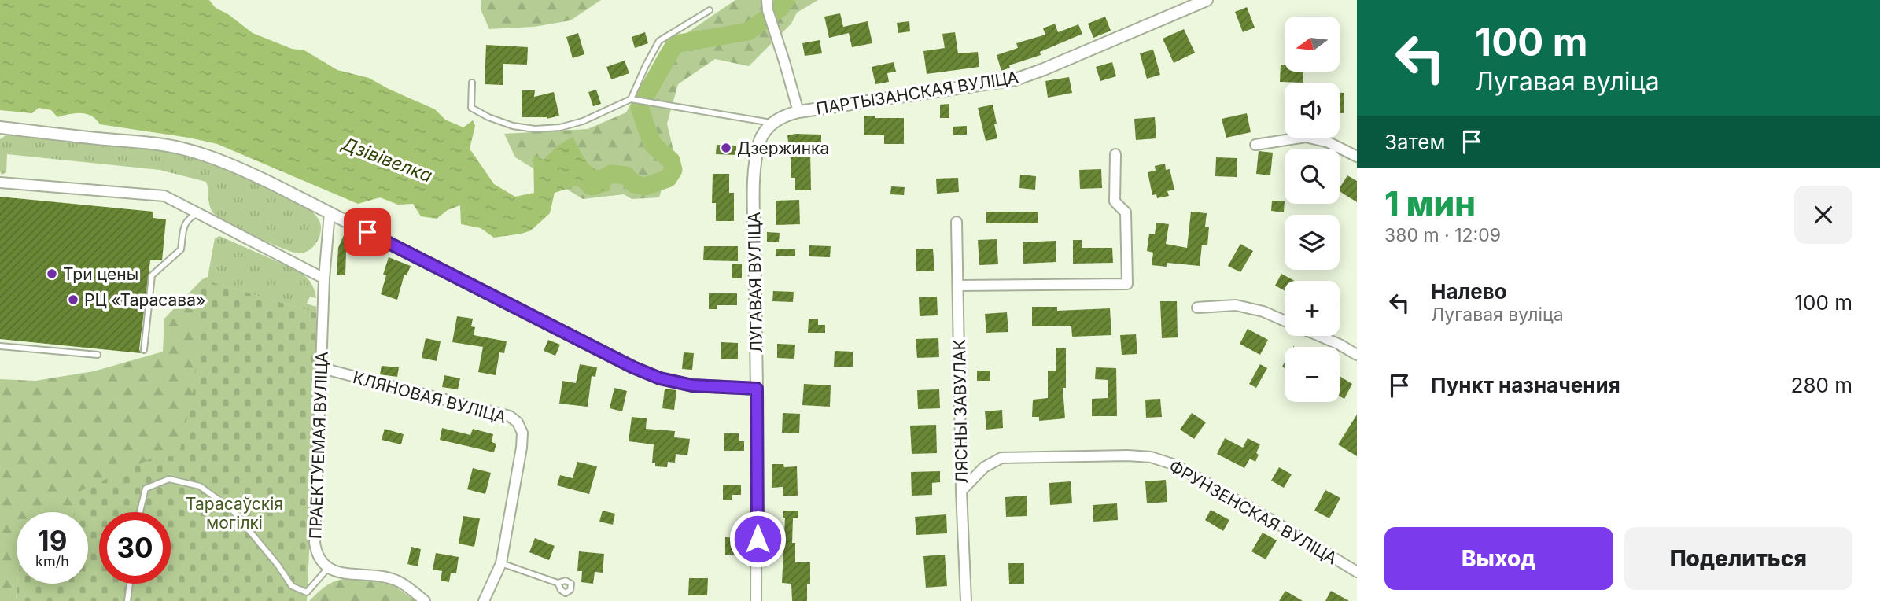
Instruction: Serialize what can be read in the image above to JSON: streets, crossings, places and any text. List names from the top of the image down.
{
  "streets": {
    "street": [
      "ПАРТЫЗАНСКАЯ ВУЛІЦА",
      "ЛУГАВАЯ ВУЛІЦА",
      "КЛЯНОВАЯ ВУЛІЦА",
      "ЛЯСНЫ ЗАВУЛАК",
      "ПРАЕКТУЕМАЯ ВУЛІЦА",
      "ФРУНЗЕНСКАЯ ВУЛІЦА"
    ]
  },
  "crossings": [
    ["ПАРТЫЗАНСКАЯ ВУЛІЦА", "ЛУГАВАЯ ВУЛІЦА"],
    ["КЛЯНОВАЯ ВУЛІЦА", "ПРАЕКТУЕМАЯ ВУЛІЦА"],
    ["ЛЯСНЫ ЗАВУЛАК", "ФРУНЗЕНСКАЯ ВУЛІЦА"]
  ],
  "water": ["Дзівівелка"],
  "parks": ["Тарасаўскія могілкі"],
  "places": ["Дзержинка", "Три цены", "РЦ «Тарасава»"],
  "north": "left",
  "page": {
    "turn": ["100 m", "Лугавая вуліца"],
    "map_buttons": ["+", "−"],
    "then": "Затем",
    "heading": ["1 мин", "380 m · 12:09"],
    "list": [
      {
        "name": "Налево",
        "note": "Лугавая вуліца",
        "value": "100 m"
      },
      {
        "name": "Пункт назначения",
        "value": "280 m"
      }
    ],
    "speed": "19 km/h",
    "limit": "30",
    "buttons": ["Выход", "Поделиться"]
  }
}
